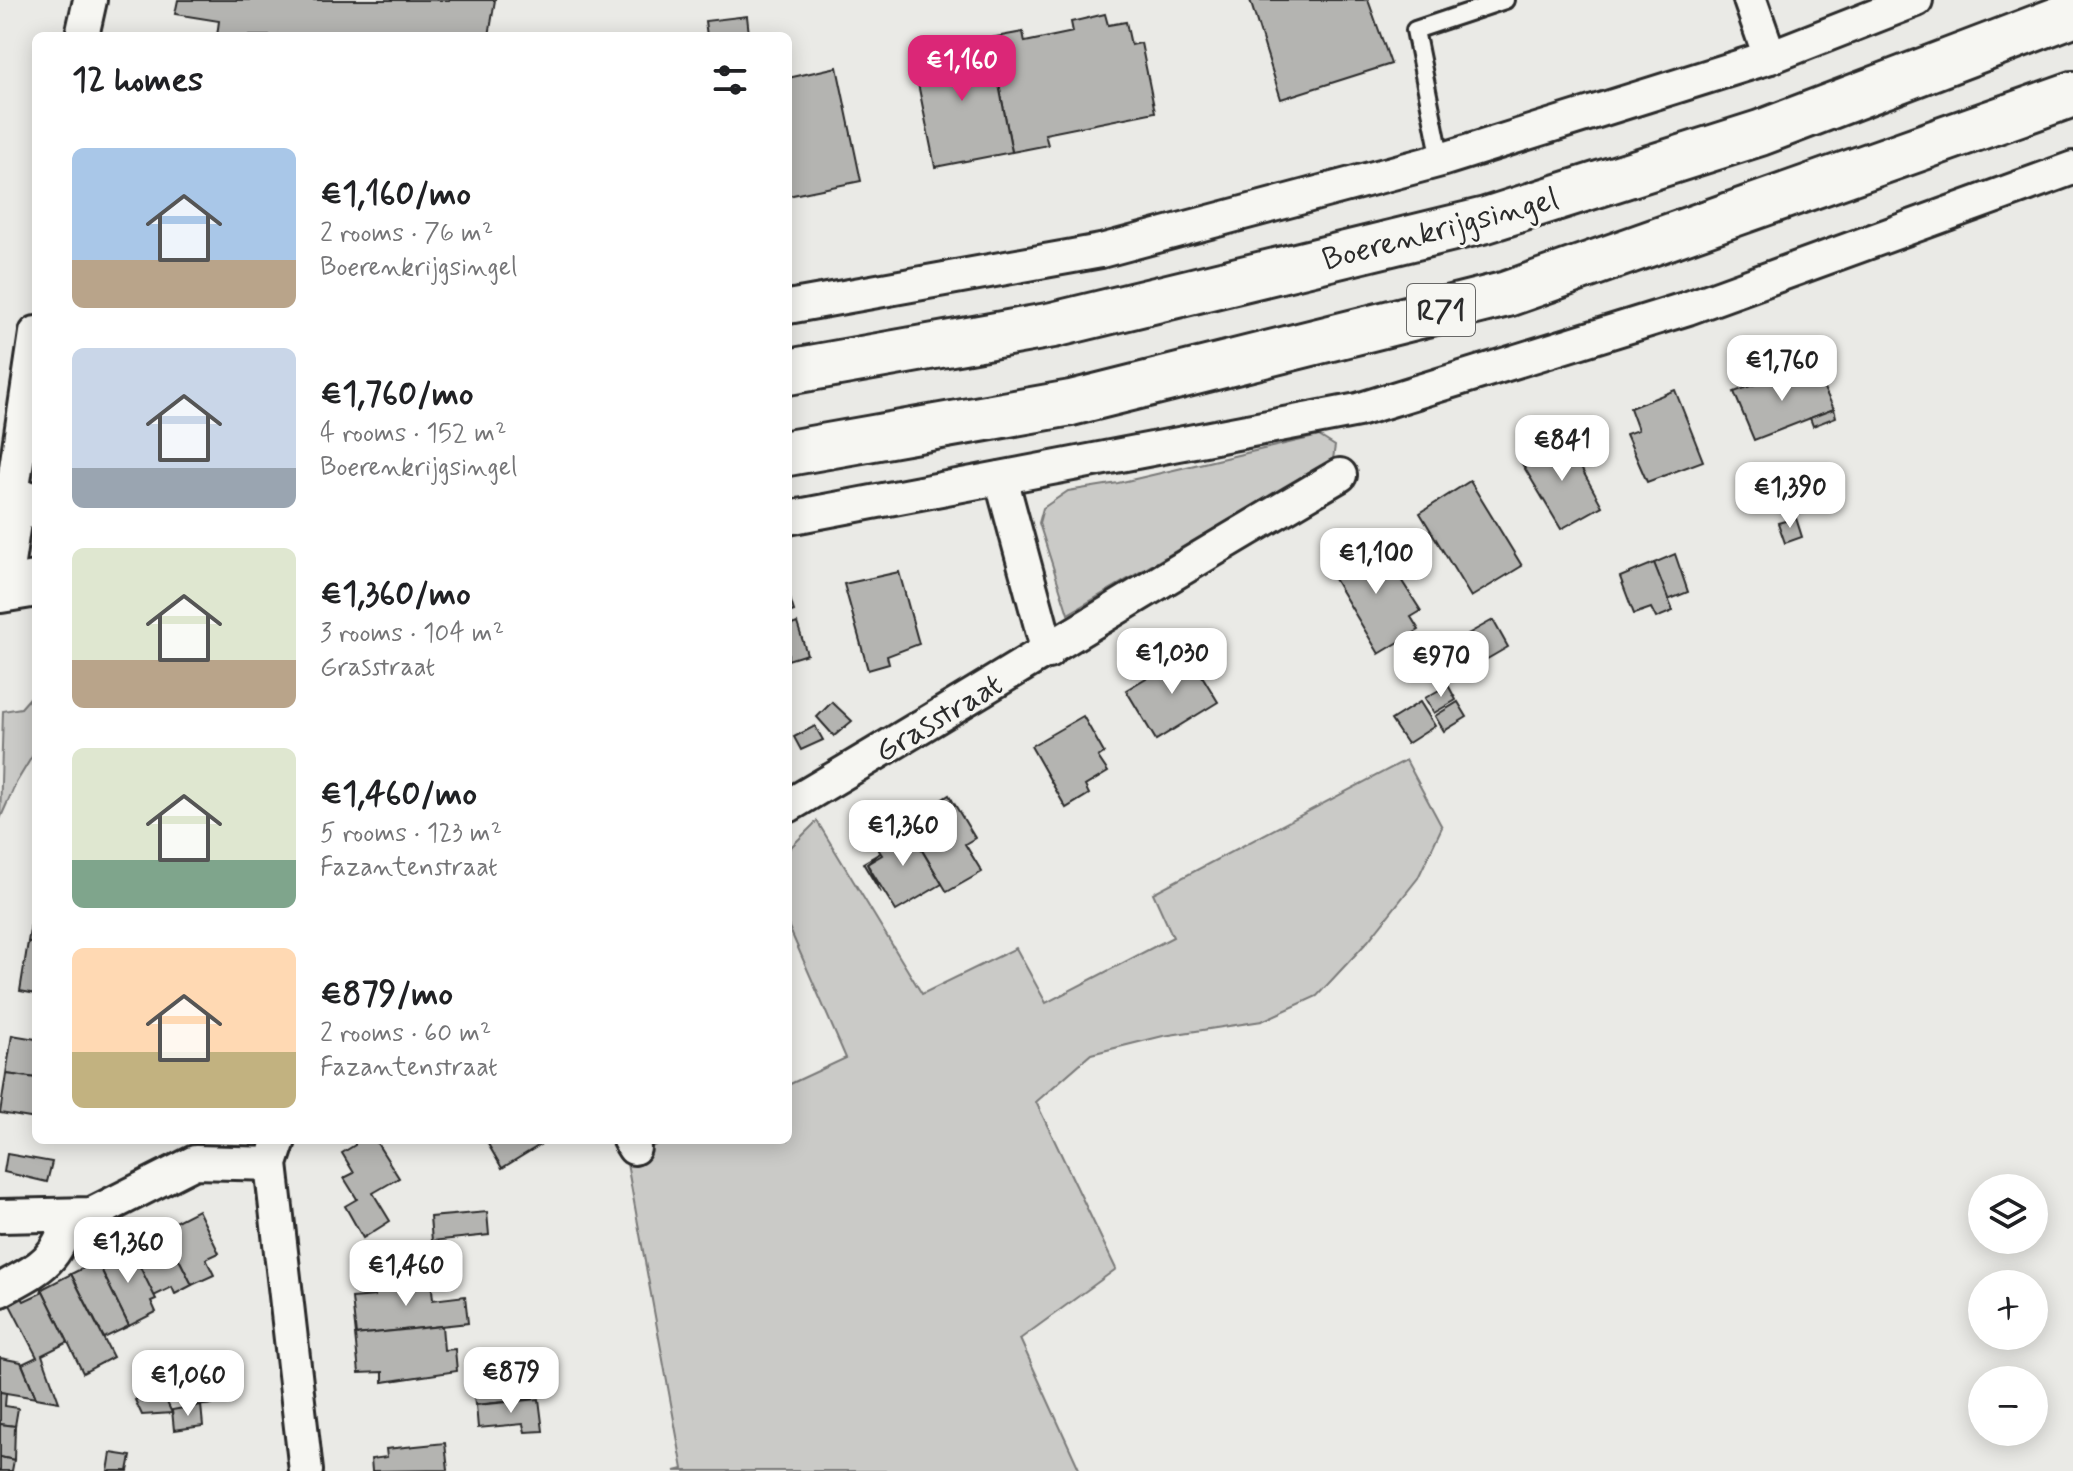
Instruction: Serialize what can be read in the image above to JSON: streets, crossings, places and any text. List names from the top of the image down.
{
  "streets": {
    "main road": ["Boerenkrijgsingel", "R71"],
    "street": ["Grasstraat"]
  },
  "page": {
    "heading": "12 homes",
    "price": [
      "€1,160",
      "€1,760",
      "€841",
      "€1,390",
      "€1,100",
      "€1,030",
      "€970",
      "€1,360",
      "€1,360",
      "€1,460",
      "€879",
      "€1,060"
    ],
    "list": [
      {
        "name": "€1,160/mo",
        "note": "2 rooms · 76 m² · Boerenkrijgsingel"
      },
      {
        "name": "€1,760/mo",
        "note": "4 rooms · 152 m² · Boerenkrijgsingel"
      },
      {
        "name": "€1,360/mo",
        "note": "3 rooms · 104 m² · Grasstraat"
      },
      {
        "name": "€1,460/mo",
        "note": "5 rooms · 123 m² · Fazantenstraat"
      },
      {
        "name": "€879/mo",
        "note": "2 rooms · 60 m² · Fazantenstraat"
      }
    ],
    "map_buttons": ["+", "−"]
  }
}
